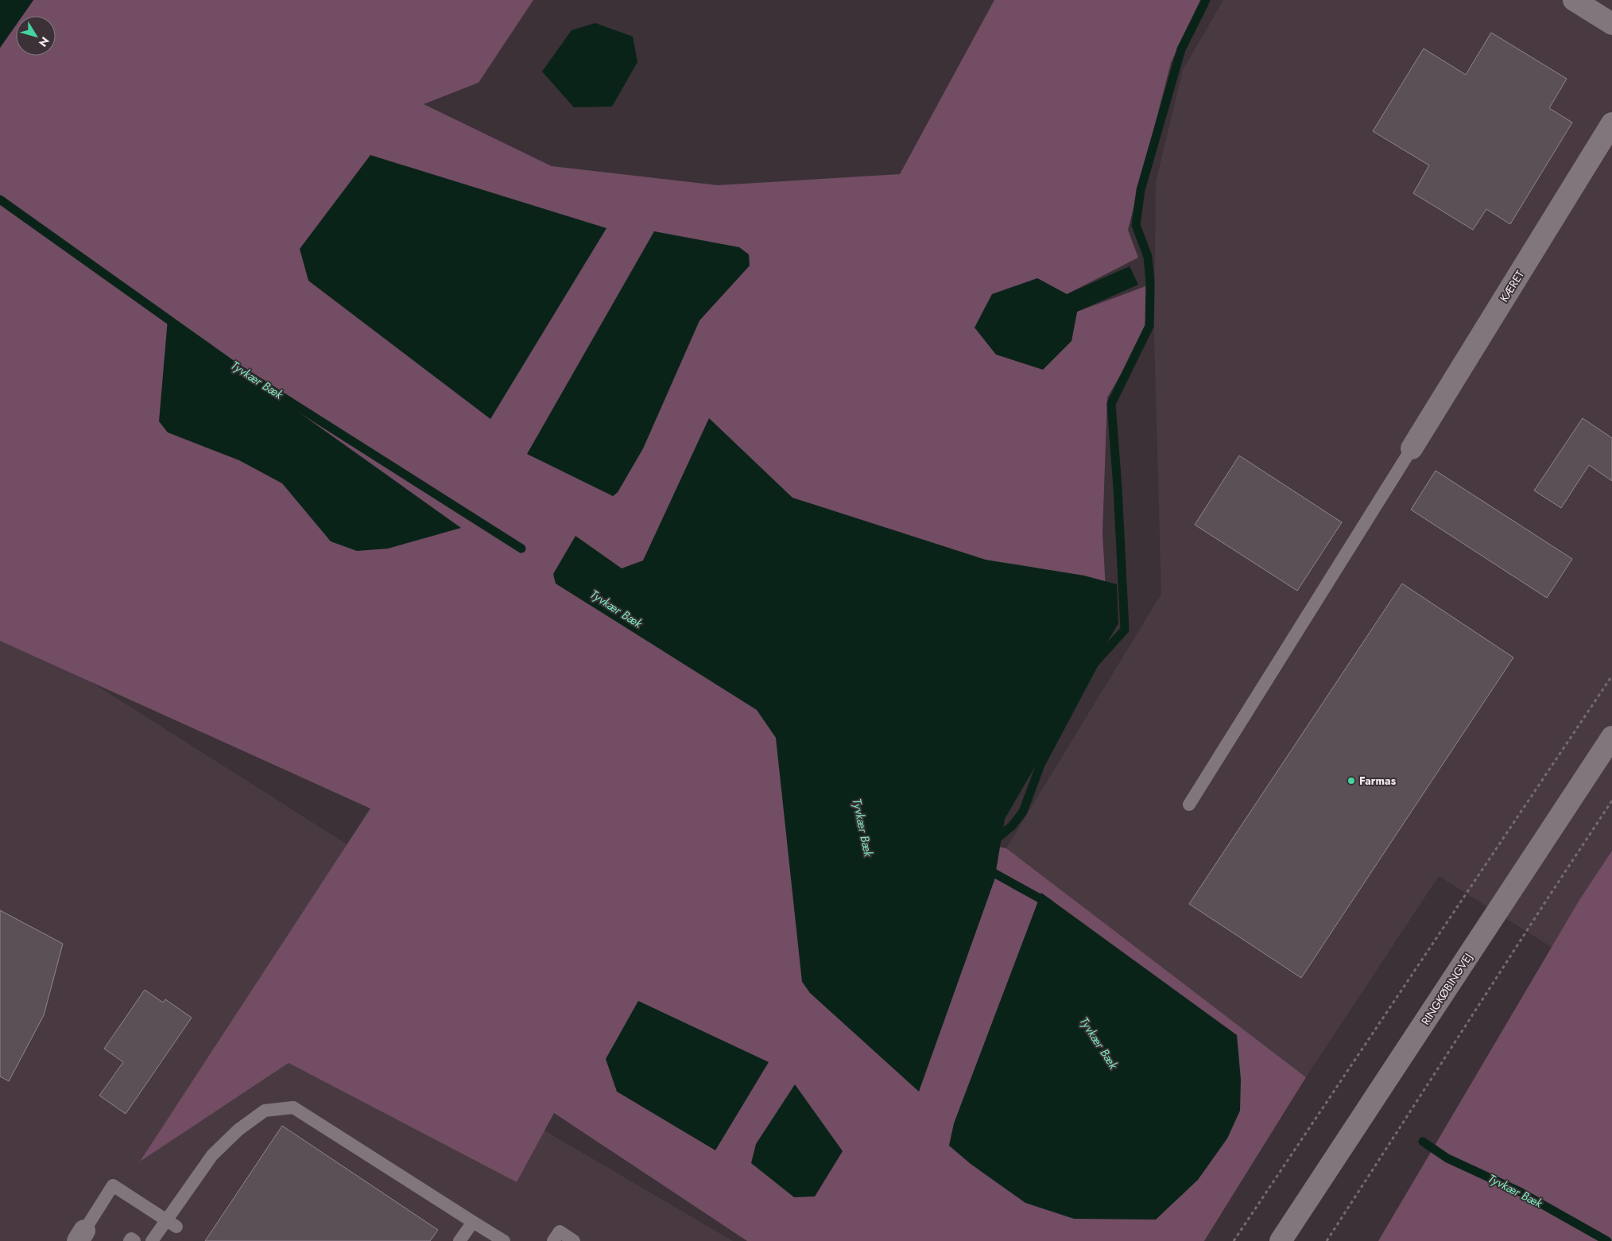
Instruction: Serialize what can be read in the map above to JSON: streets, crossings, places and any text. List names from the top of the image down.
{
  "streets": {
    "street": ["KÆRET", "RINGKØBINGVEJ"]
  },
  "water": ["Tyvkær Bæk"],
  "places": ["Farmas"],
  "north": "bottom right"
}
